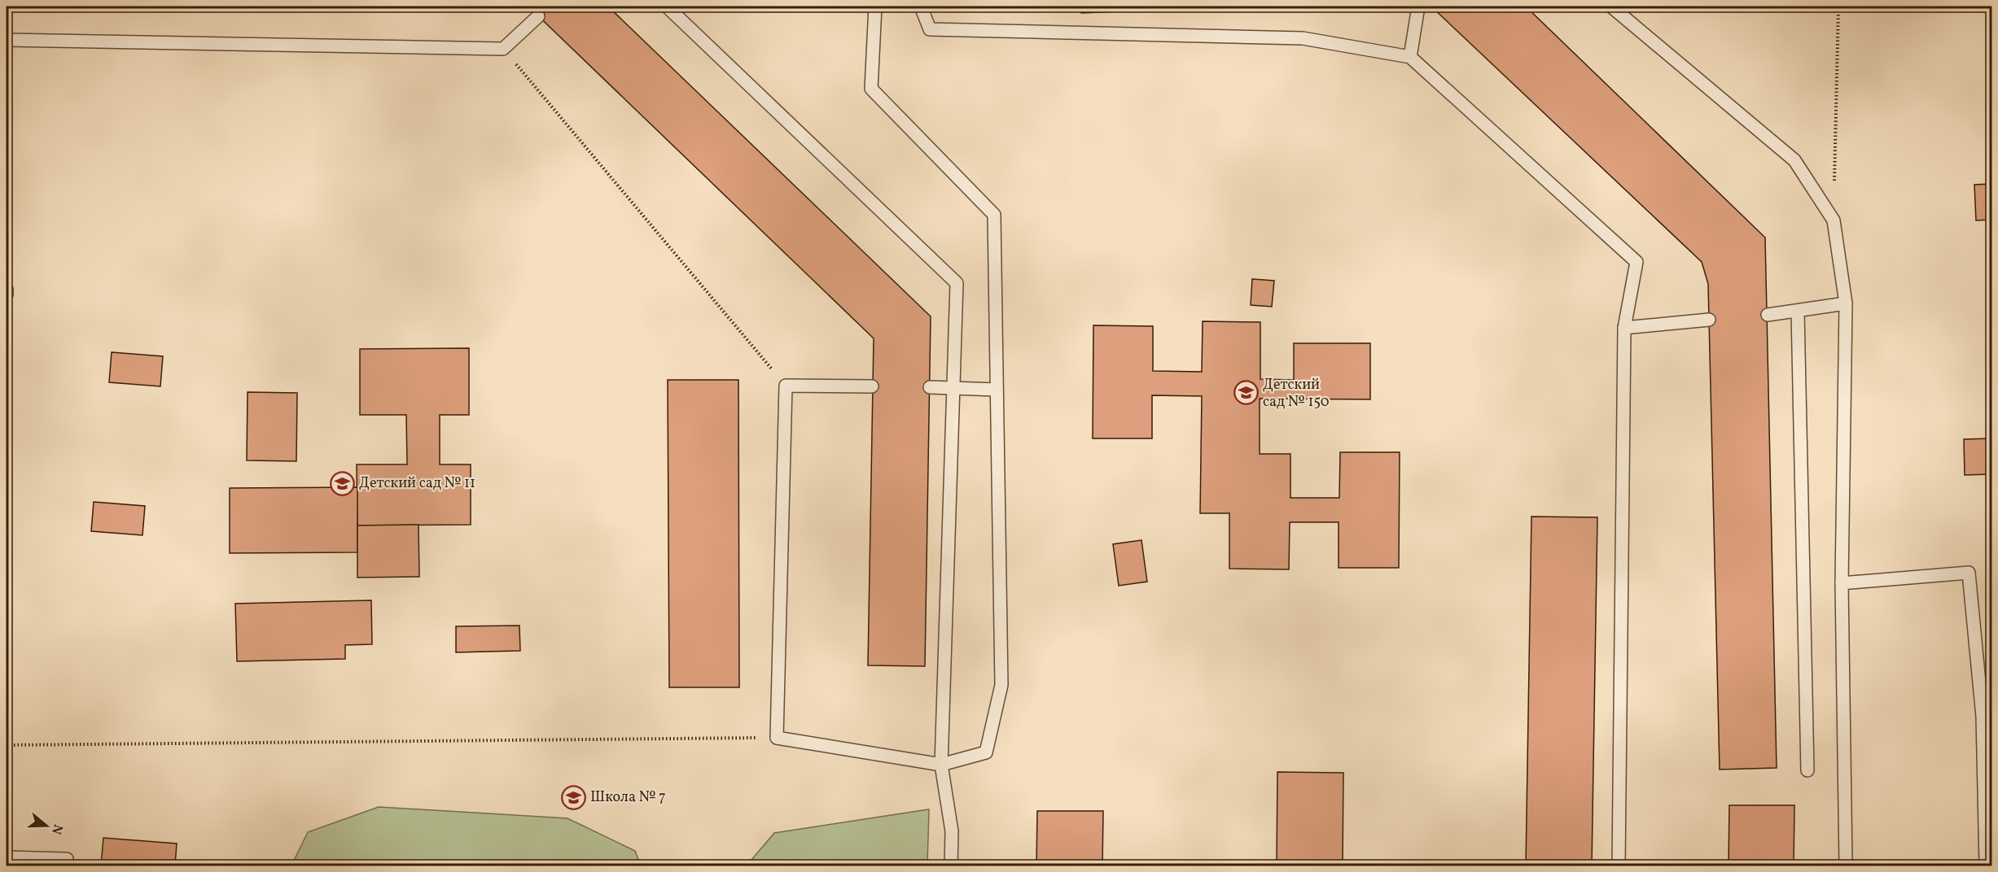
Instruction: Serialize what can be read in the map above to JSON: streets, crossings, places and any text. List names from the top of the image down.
{
  "places": {
    "school or university": ["Детский сад № 150", "Детский сад № 11", "Школа № 7"]
  },
  "north": "right"
}
